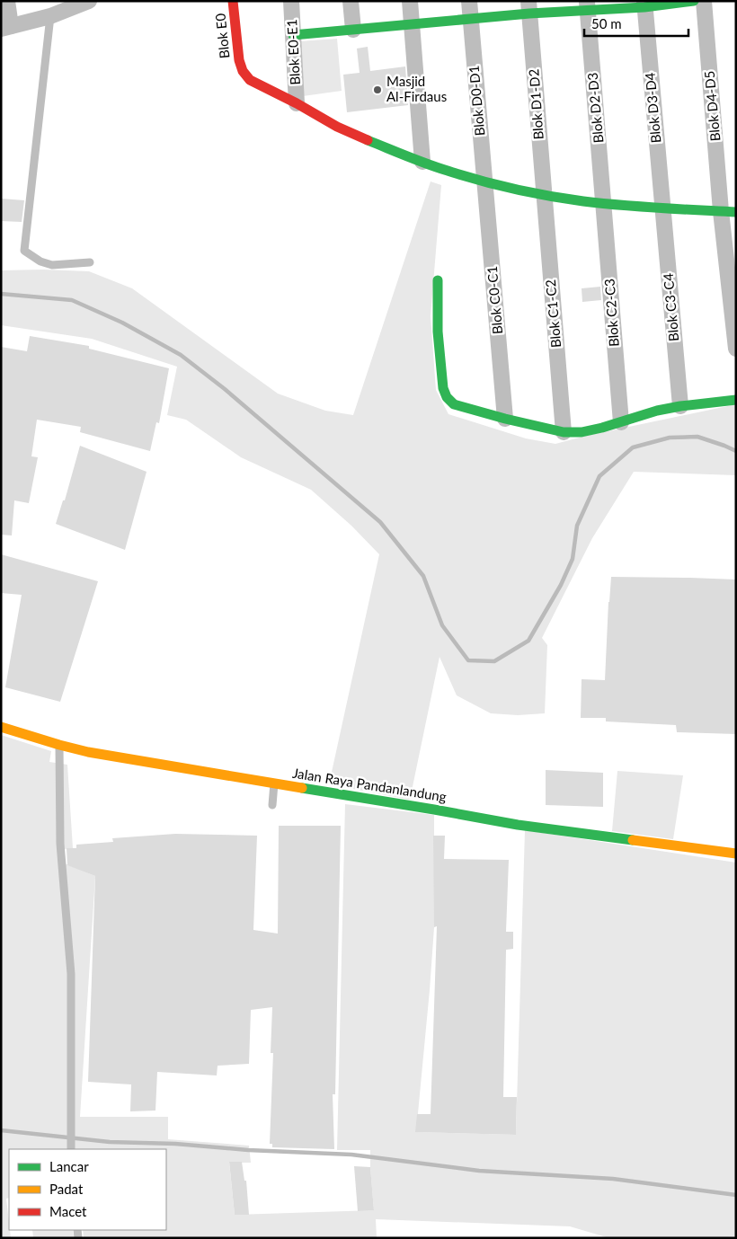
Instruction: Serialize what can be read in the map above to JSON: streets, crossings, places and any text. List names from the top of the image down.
{
  "streets": {
    "street": [
      "Blok E0",
      "Blok E0-E1",
      "Blok D0-D1",
      "Blok D1-D2",
      "Blok D4-D5",
      "Blok D2-D3",
      "Blok D3-D4",
      "Blok C0-C1",
      "Blok C3-C4",
      "Blok C2-C3",
      "Blok C1-C2",
      "Jalan Raya Pandanlandung"
    ]
  },
  "crossings": [
    ["Blok E0", "Blok E0-E1"],
    ["Blok D0-D1", "Blok C0-C1"],
    ["Blok D1-D2", "Blok C1-C2"],
    ["Blok D2-D3", "Blok C2-C3"],
    ["Blok D3-D4", "Blok C3-C4"]
  ],
  "places": ["Masjid Al-Firdaus"],
  "legend": ["Lancar", "Padat", "Macet"],
  "scale_bar": "50 m"
}
